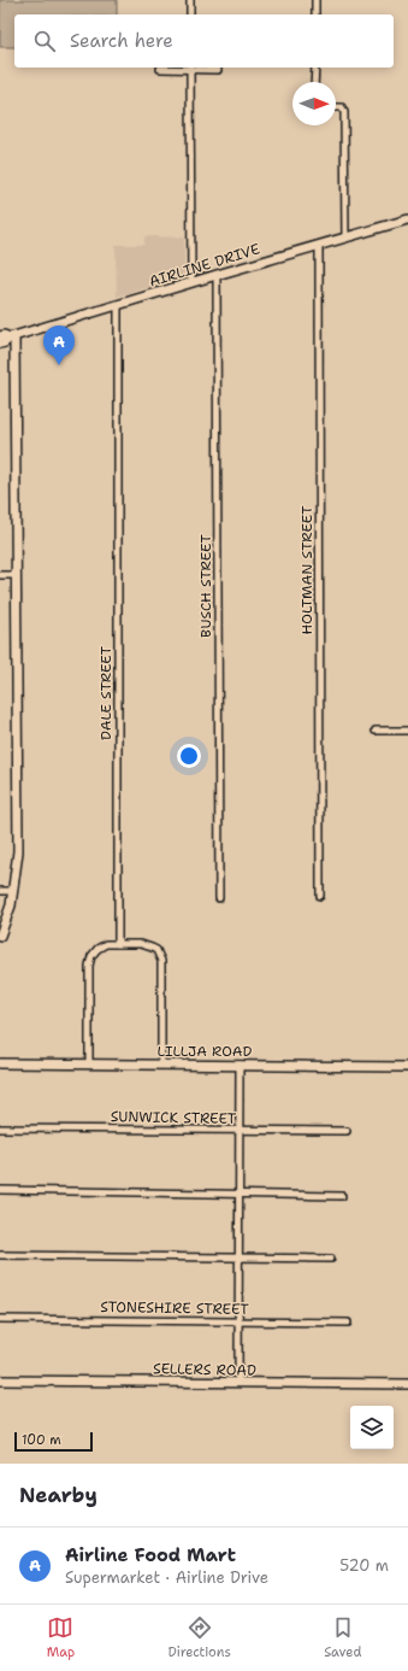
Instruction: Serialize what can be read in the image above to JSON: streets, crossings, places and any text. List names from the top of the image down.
{
  "streets": {
    "main road": ["AIRLINE DRIVE", "LILLJA ROAD", "SELLERS ROAD"],
    "street": [
      "HOLTMAN STREET",
      "BUSCH STREET",
      "DALE STREET",
      "SUNWICK STREET",
      "STONESHIRE STREET"
    ]
  },
  "crossings": [
    ["AIRLINE DRIVE", "HOLTMAN STREET"],
    ["AIRLINE DRIVE", "BUSCH STREET"],
    ["AIRLINE DRIVE", "DALE STREET"]
  ],
  "scale_bar": "100 m",
  "north": "right",
  "page": {
    "search": "Search here",
    "pins": "A",
    "scale": "100 m",
    "heading": "Nearby",
    "list": [
      {
        "mark": "A",
        "name": "Airline Food Mart",
        "note": "Supermarket · Airline Drive",
        "value": "520 m"
      }
    ],
    "nav": ["Map", "Directions", "Saved"]
  }
}
